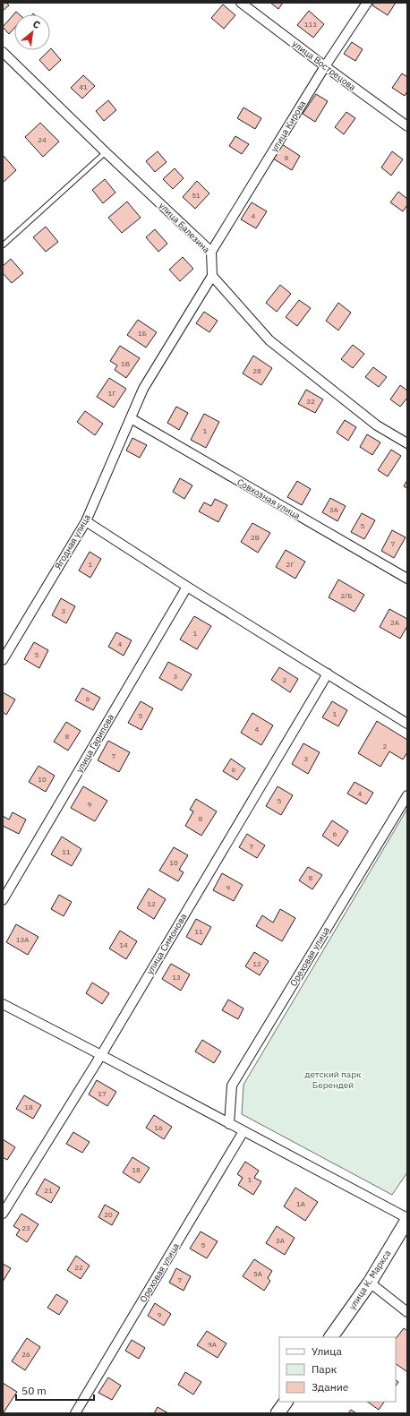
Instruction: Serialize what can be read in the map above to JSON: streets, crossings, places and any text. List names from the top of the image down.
{
  "streets": {
    "main road": ["улица К. Маркса"],
    "street": [
      "улица Вострецова",
      "улица Кирова",
      "улица Балезина",
      "Совхозная улица",
      "Ягодная улица",
      "улица Гарипова",
      "улица Симонова",
      "Ореховая улица"
    ]
  },
  "crossings": [
    ["улица Вострецова", "улица Кирова"],
    ["улица Кирова", "улица Балезина"],
    ["Совхозная улица", "Ягодная улица"]
  ],
  "parks": ["детский парк Берендей"],
  "house_numbers": [
    "111",
    "41",
    "24",
    "8",
    "51",
    "4",
    "1Б",
    "1В",
    "28",
    "1Г",
    "32",
    "1",
    "3А",
    "5",
    "2В",
    "7",
    "1",
    "2Г",
    "2/Б",
    "3",
    "2А",
    "1",
    "4",
    "5",
    "3",
    "2",
    "6",
    "1",
    "5",
    "4",
    "8",
    "2",
    "7",
    "3",
    "6",
    "10",
    "4",
    "5",
    "9",
    "8",
    "6",
    "7",
    "11",
    "10",
    "8",
    "9",
    "12",
    "11",
    "13А",
    "14",
    "12",
    "13",
    "17",
    "18",
    "16",
    "18",
    "1",
    "21",
    "1А",
    "20",
    "23",
    "3А",
    "5",
    "22",
    "5А",
    "7",
    "9",
    "9А",
    "26"
  ],
  "legend": ["Улица", "Парк", "Здание"],
  "scale_bar": "50 m",
  "north": "top right"
}
